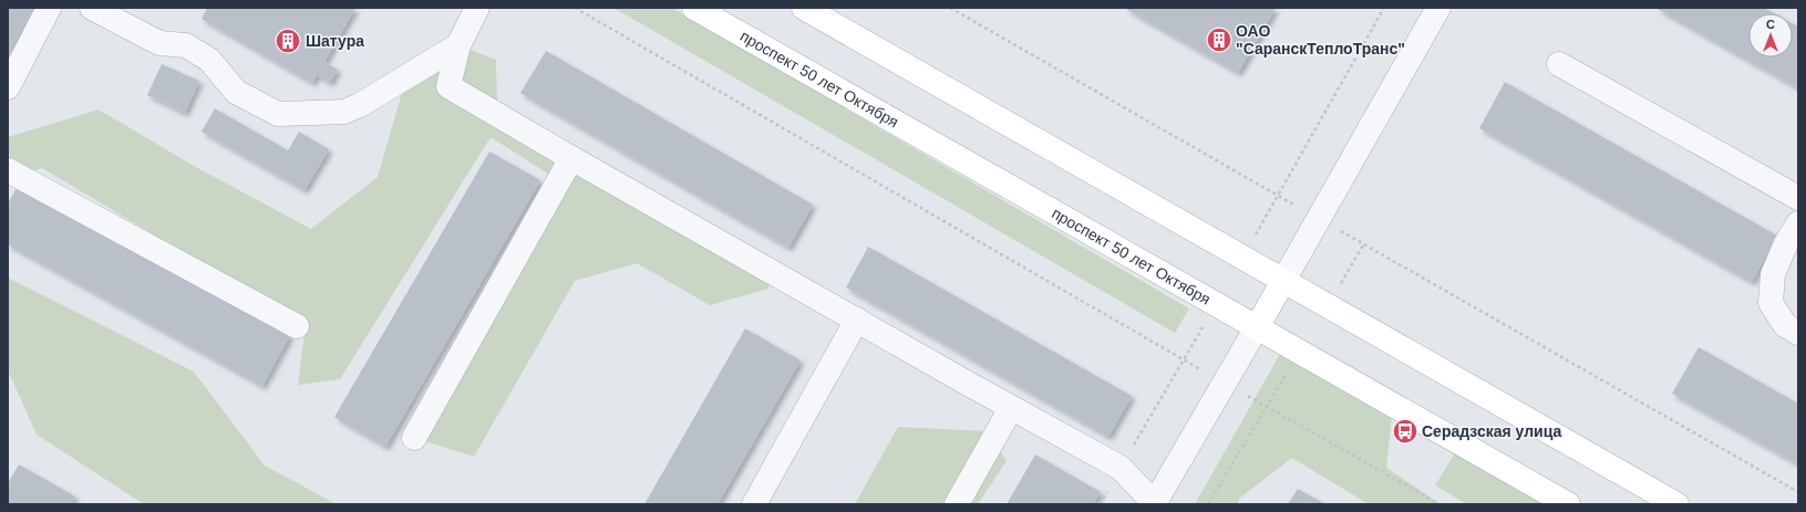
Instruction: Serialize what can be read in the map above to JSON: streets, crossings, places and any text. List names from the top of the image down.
{
  "streets": {
    "main road": ["проспект 50 лет Октября"]
  },
  "places": {
    "building": ["ОАО \"СаранскТеплоТранс\"", "Шатура"],
    "bus stop": ["Серадзская улица"]
  },
  "north": "top"
}
